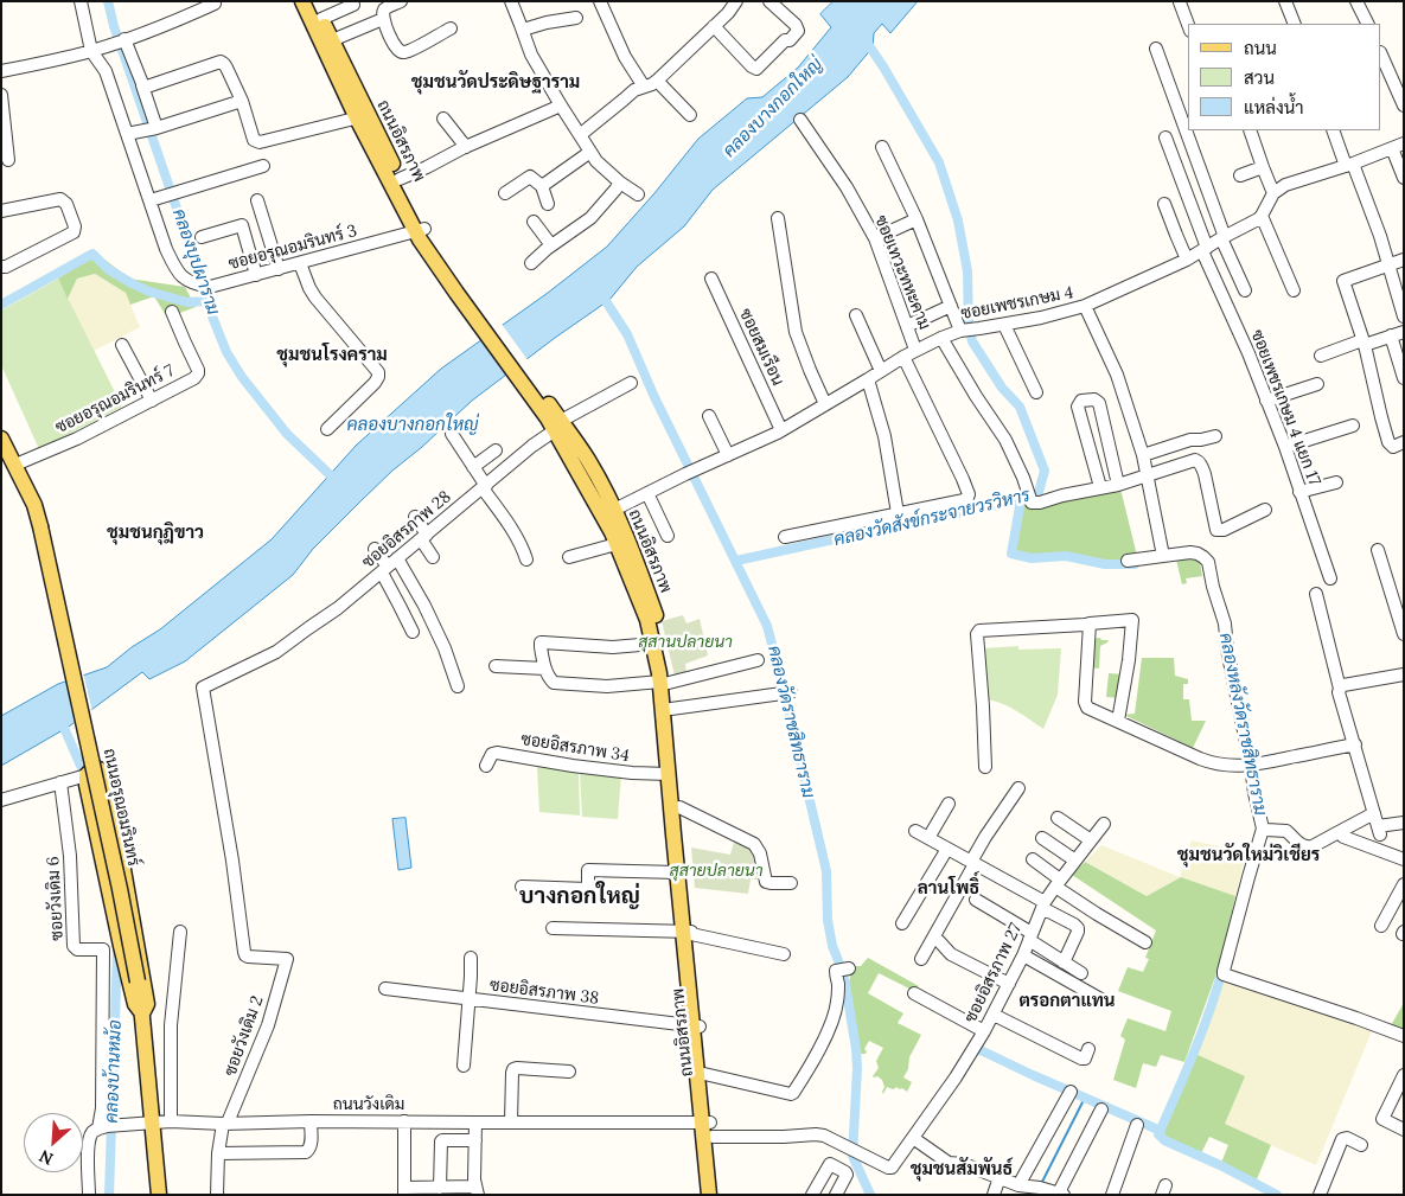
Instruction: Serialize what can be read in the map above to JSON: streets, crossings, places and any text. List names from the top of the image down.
{
  "streets": {
    "main road": ["ถนนอิสรภาพ", "ถนนอรุณอมรินทร์"],
    "street": [
      "ซอยอรุณอมรินทร์ 3",
      "ซอยเทวะทหะคาม",
      "ซอยเพชรเกษม 4",
      "ซอยสมเรือน",
      "ซอยอรุณอมรินทร์ 7",
      "ซอยเพชรเกษม 4 แยก 17",
      "ซอยอิสรภาพ 28",
      "ซอยอิสรภาพ 34",
      "ซอยวังเดิม 6",
      "ซอยอิสรภาพ 27",
      "ซอยอิสรภาพ 38",
      "ซอยวังเดิม 2",
      "ถนนวังเดิม"
    ]
  },
  "crossings": [
    ["ถนนอิสรภาพ", "ซอยอรุณอมรินทร์ 3"],
    ["ถนนอิสรภาพ", "ซอยเพชรเกษม 4"],
    ["ถนนอิสรภาพ", "ซอยอิสรภาพ 28"],
    ["ถนนอิสรภาพ", "ซอยอิสรภาพ 27"],
    ["ถนนอิสรภาพ", "ซอยอิสรภาพ 38"],
    ["ถนนอิสรภาพ", "ถนนวังเดิม"],
    ["ซอยเทวะทหะคาม", "ซอยเพชรเกษม 4"],
    ["ซอยเพชรเกษม 4", "ซอยสมเรือน"],
    ["ซอยเพชรเกษม 4", "ซอยเพชรเกษม 4 แยก 17"],
    ["ซอยอรุณอมรินทร์ 7", "ถนนอรุณอมรินทร์"],
    ["ซอยอิสรภาพ 28", "ซอยวังเดิม 2"],
    ["ถนนอรุณอมรินทร์", "ถนนวังเดิม"],
    ["ซอยวังเดิม 6", "ถนนวังเดิม"],
    ["ซอยอิสรภาพ 27", "ถนนวังเดิม"],
    ["ซอยวังเดิม 2", "ถนนวังเดิม"]
  ],
  "districts": [
    "ชุมชนวัดประดิษฐาราม",
    "ชุมชนโรงคราม",
    "ชุมชนกุฎิขาว",
    "ชุมชนวัดใหม่วิเชียร",
    "ลานโพธิ์",
    "บางกอกใหญ่",
    "ตรอกตาแทน",
    "ชุมชนสัมพันธ์"
  ],
  "water": [
    "คลองบางกอกใหญ่",
    "คลองบุปผาราม",
    "คลองวัดสังข์กระจายวรวิหาร",
    "คลองวัดราชสิทธาราม",
    "คลองหลังวัดราชสิทธาราม",
    "คลองบ้านหม้อ"
  ],
  "parks": ["สุสานปลายนา", "สุสายปลายนา"],
  "legend": ["ถนน", "สวน", "แหล่งน้ำ"],
  "north": "bottom left"
}
